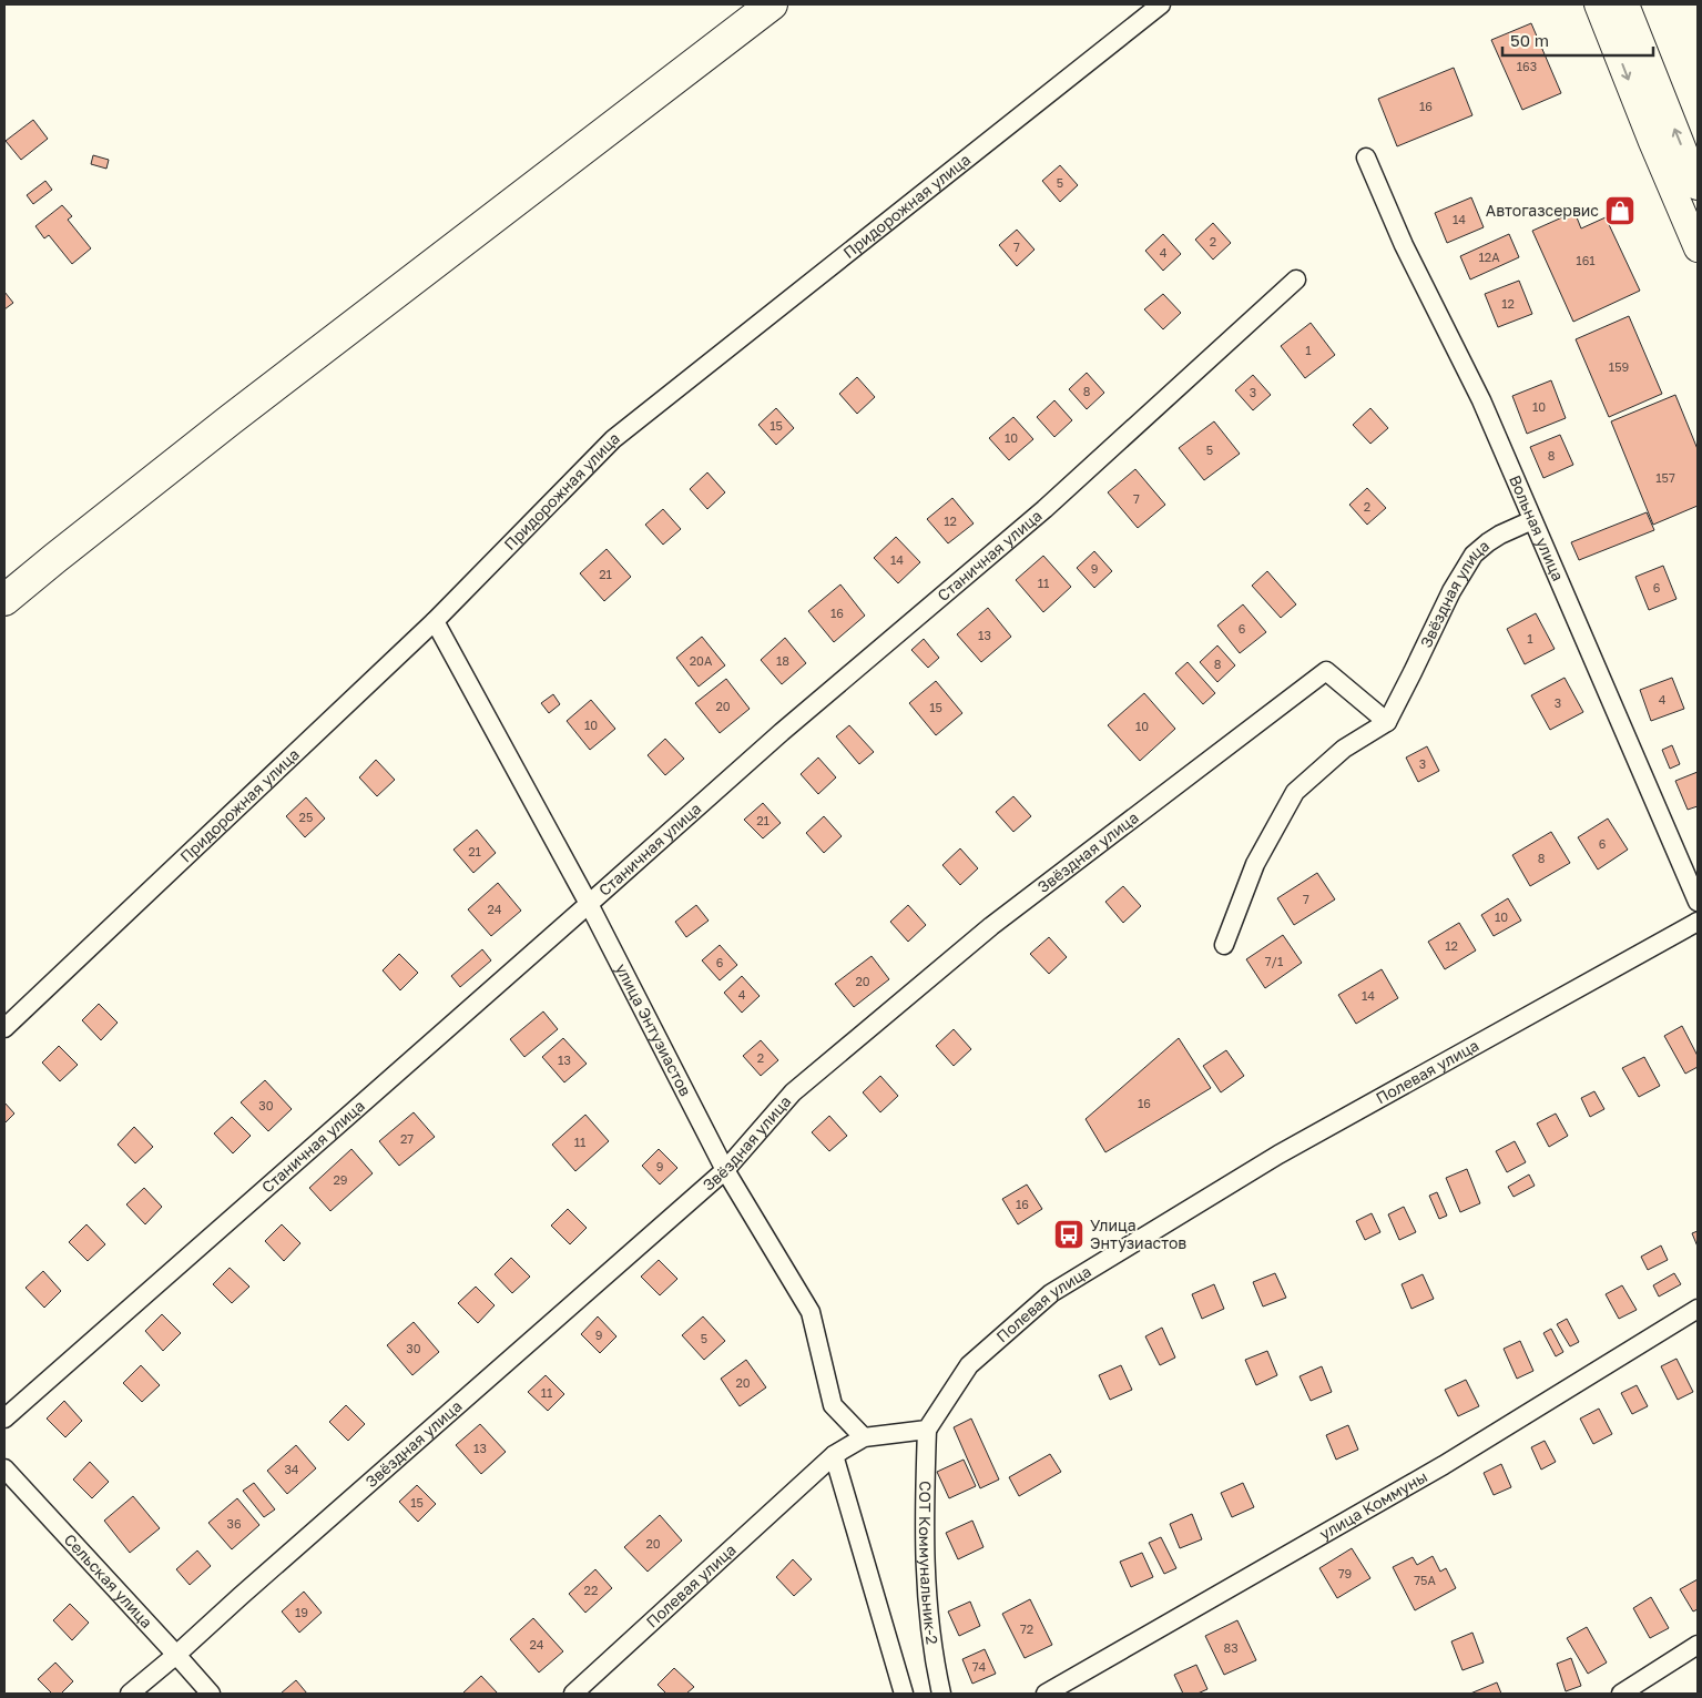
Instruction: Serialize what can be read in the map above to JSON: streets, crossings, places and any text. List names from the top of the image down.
{
  "streets": {
    "street": [
      "Придорожная улица",
      "Вольная улица",
      "Станичная улица",
      "Звёздная улица",
      "улица Энтузиастов",
      "Полевая улица",
      "улица Коммуны",
      "СОТ Коммунальник-2",
      "Сельская улица"
    ]
  },
  "crossings": [
    ["Придорожная улица", "улица Энтузиастов"],
    ["Вольная улица", "Звёздная улица"],
    ["Станичная улица", "улица Энтузиастов"],
    ["Звёздная улица", "улица Энтузиастов"],
    ["Звёздная улица", "Сельская улица"],
    ["улица Энтузиастов", "Полевая улица"],
    ["Полевая улица", "СОТ Коммунальник-2"]
  ],
  "places": {
    "shop": ["Автогазсервис"],
    "bus stop": ["Улица Энтузиастов"]
  },
  "house_numbers": [
    "163",
    "16",
    "5",
    "14",
    "2",
    "7",
    "4",
    "12А",
    "161",
    "12",
    "1",
    "159",
    "8",
    "3",
    "10",
    "15",
    "10",
    "5",
    "8",
    "157",
    "7",
    "2",
    "12",
    "14",
    "9",
    "21",
    "11",
    "6",
    "16",
    "6",
    "13",
    "1",
    "20А",
    "18",
    "8",
    "4",
    "3",
    "20",
    "15",
    "10",
    "10",
    "3",
    "25",
    "21",
    "6",
    "21",
    "8",
    "7",
    "24",
    "10",
    "12",
    "7/1",
    "6",
    "20",
    "4",
    "14",
    "2",
    "13",
    "16",
    "30",
    "27",
    "11",
    "9",
    "29",
    "16",
    "9",
    "5",
    "30",
    "20",
    "11",
    "13",
    "34",
    "15",
    "36",
    "20",
    "79",
    "75А",
    "22",
    "19",
    "72",
    "24",
    "83",
    "74"
  ],
  "scale_bar": "50 m"
}
